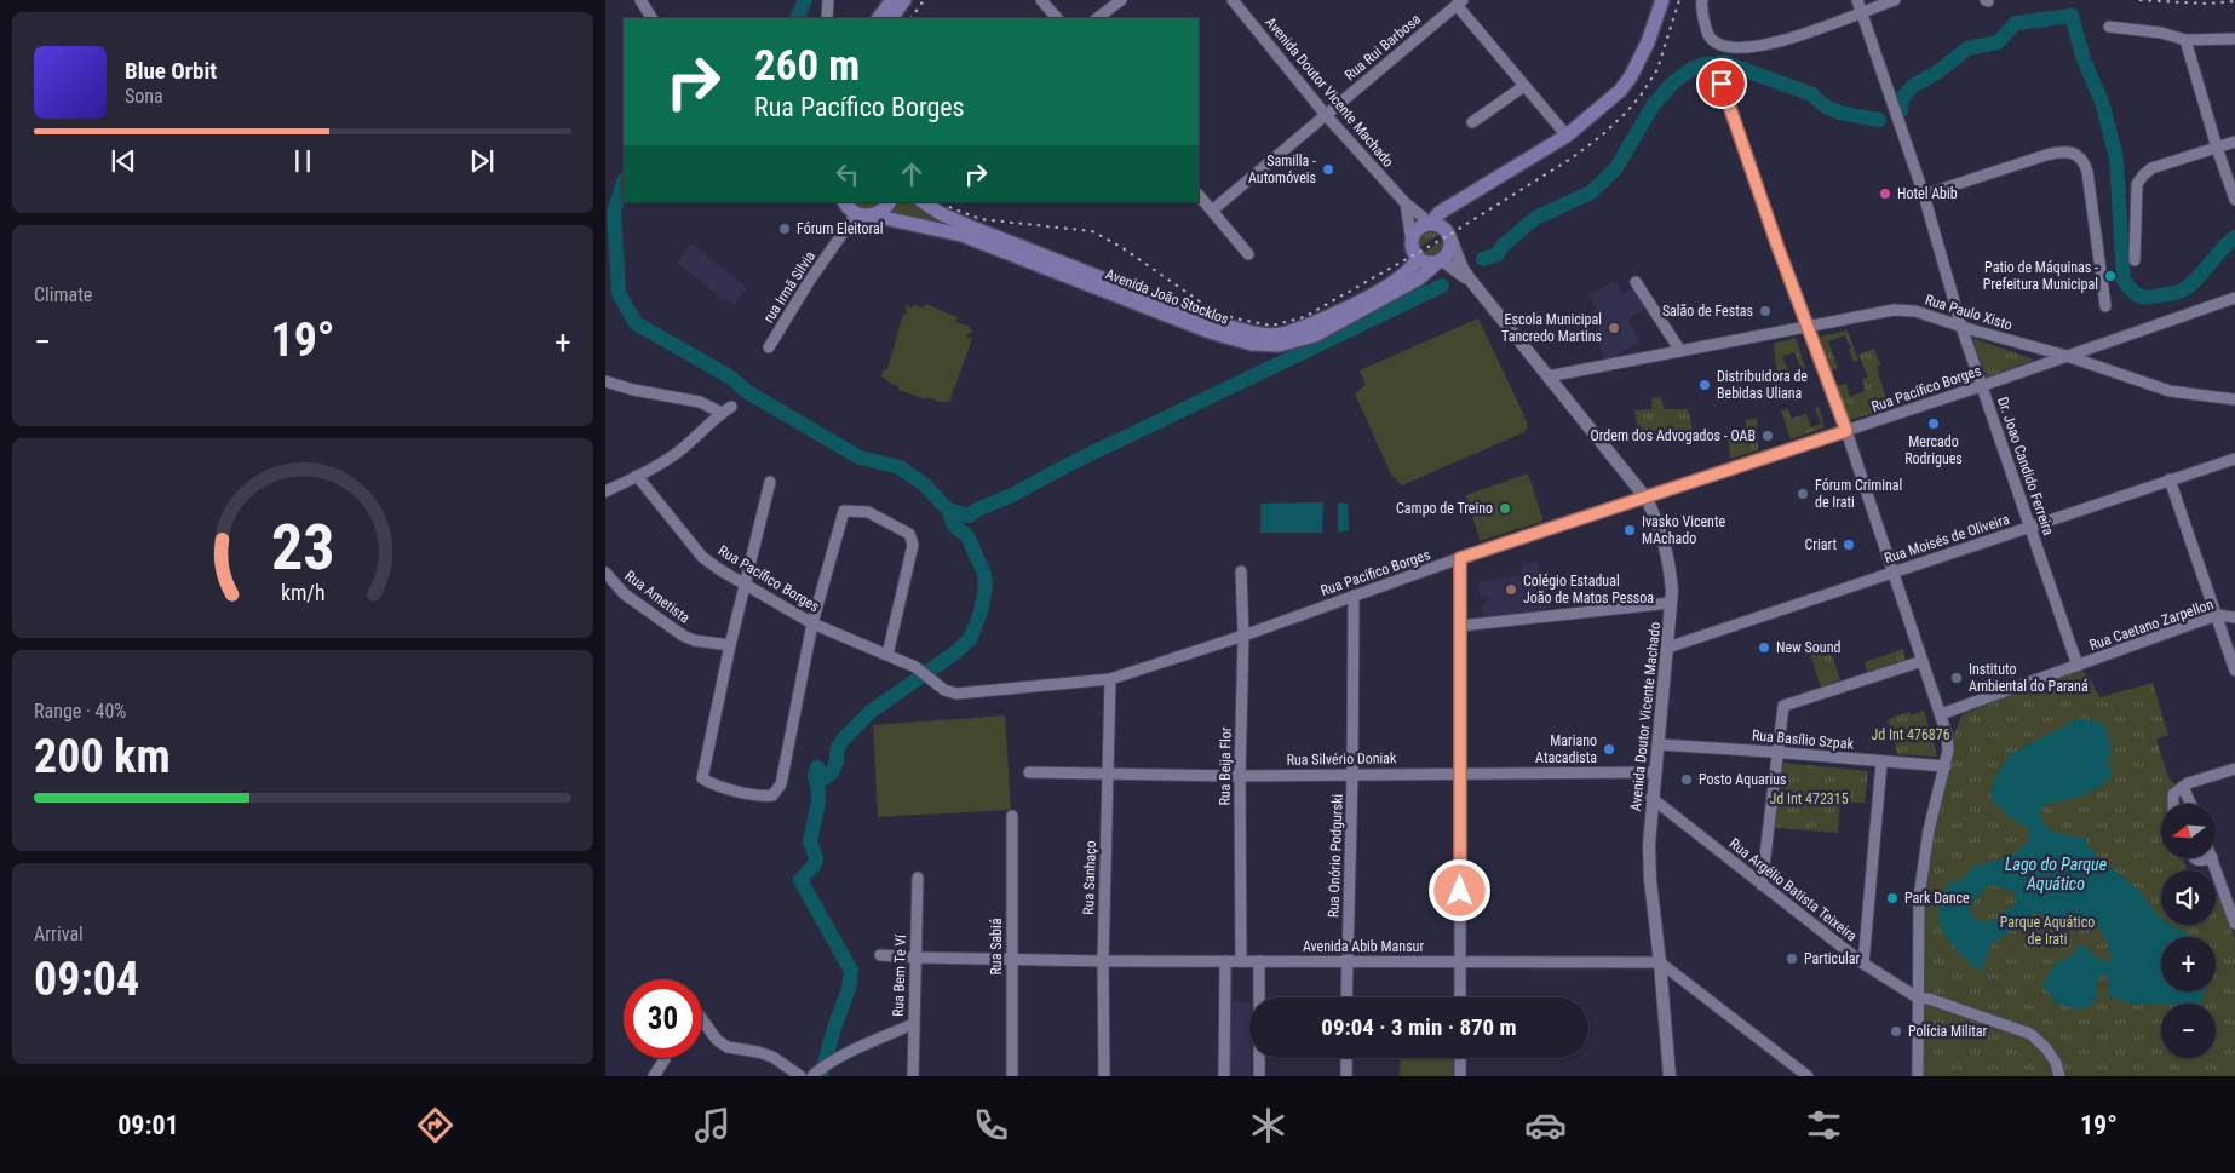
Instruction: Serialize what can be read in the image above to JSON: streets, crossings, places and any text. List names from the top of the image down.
{
  "streets": {
    "main road": ["Avenida João Stocklos"],
    "street": [
      "Rua Rui Barbosa",
      "Avenida Doutor Vicente Machado",
      "rua Irmã Silvia",
      "Rua Paulo Xisto",
      "Rua Pacífico Borges",
      "Dr. Joao Candido Ferreira",
      "Rua Moisés de Oliveira",
      "Rua Ametista",
      "Rua Caetano Zarpellon",
      "Rua Basílio Szpak",
      "Rua Silvério Doniak",
      "Rua Beija Flor",
      "Rua Onório Podgurski",
      "Rua Sanhaço",
      "Rua Argélio Batista Teixeira",
      "Rua Sabiá",
      "Avenida Abib Mansur",
      "Rua Bem Te Ví"
    ]
  },
  "crossings": [
    ["Rua Rui Barbosa", "Avenida Doutor Vicente Machado"],
    ["Avenida Doutor Vicente Machado", "Avenida João Stocklos"],
    ["Avenida Doutor Vicente Machado", "Rua Paulo Xisto"],
    ["Avenida Doutor Vicente Machado", "Rua Pacífico Borges"],
    ["Avenida Doutor Vicente Machado", "Rua Moisés de Oliveira"],
    ["Avenida Doutor Vicente Machado", "Rua Basílio Szpak"],
    ["Avenida Doutor Vicente Machado", "Rua Silvério Doniak"],
    ["Avenida Doutor Vicente Machado", "Rua Argélio Batista Teixeira"],
    ["Avenida Doutor Vicente Machado", "Avenida Abib Mansur"],
    ["rua Irmã Silvia", "Avenida João Stocklos"],
    ["Rua Paulo Xisto", "Rua Pacífico Borges"],
    ["Rua Paulo Xisto", "Dr. Joao Candido Ferreira"],
    ["Rua Pacífico Borges", "Dr. Joao Candido Ferreira"],
    ["Rua Pacífico Borges", "Rua Beija Flor"],
    ["Rua Pacífico Borges", "Rua Onório Podgurski"],
    ["Rua Pacífico Borges", "Rua Sanhaço"],
    ["Dr. Joao Candido Ferreira", "Rua Moisés de Oliveira"],
    ["Dr. Joao Candido Ferreira", "Rua Caetano Zarpellon"],
    ["Rua Silvério Doniak", "Rua Beija Flor"],
    ["Rua Silvério Doniak", "Rua Onório Podgurski"],
    ["Rua Silvério Doniak", "Rua Sanhaço"],
    ["Rua Beija Flor", "Avenida Abib Mansur"],
    ["Rua Onório Podgurski", "Avenida Abib Mansur"],
    ["Rua Sanhaço", "Avenida Abib Mansur"],
    ["Rua Sabiá", "Avenida Abib Mansur"],
    ["Avenida Abib Mansur", "Rua Bem Te Ví"]
  ],
  "water": ["Lago do Parque Aquático"],
  "parks": ["Jd Int 476876", "Jd Int 472315", "Parque Aquático de Irati"],
  "places": [
    "Samilla - Automóveis",
    "Hotel Abib",
    "Fórum Eleitoral",
    "Patio de Máquinas - Prefeitura Municipal",
    "Salão de Festas",
    "Escola Municipal Tancredo Martins",
    "Distribuidora de Bebidas Uliana",
    "Mercado Rodrigues",
    "Ordem dos Advogados - OAB",
    "Fórum Criminal de Irati",
    "Campo de Treino",
    "Ivasko Vicente MAchado",
    "Criart",
    "Colégio Estadual João de Matos Pessoa",
    "New Sound",
    "Instituto Ambiental do Paraná",
    "Mariano Atacadista",
    "Posto Aquarius",
    "Park Dance",
    "Particular",
    "Polícia Militar"
  ],
  "north": "left",
  "page": {
    "turn": ["260 m", "Rua Pacífico Borges"],
    "song": ["Blue Orbit", "Sona"],
    "tile": [
      "Climate",
      ["Range · 40%", "200 km"],
      ["Arrival", "09:04"]
    ],
    "heat": ["−", "19°", "+"],
    "map_buttons": ["+", "−"],
    "limit": "30",
    "trip": "09:04 · 3 min · 870 m",
    "tabs": ["09:01", "19°"],
    "gauge": ["23", "km/h"]
  }
}
